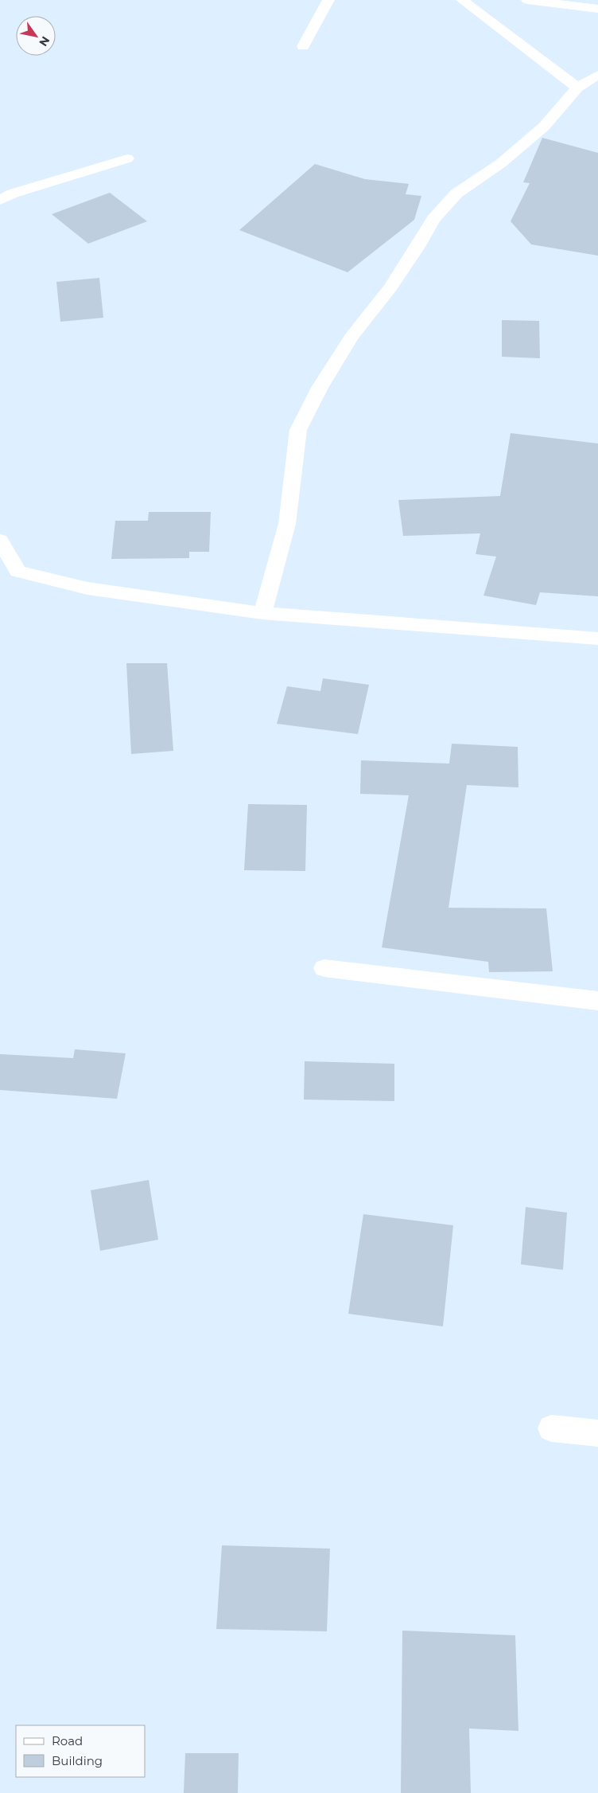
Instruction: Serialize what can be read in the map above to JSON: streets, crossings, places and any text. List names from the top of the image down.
{
  "legend": ["Road", "Building"],
  "north": "bottom right"
}
